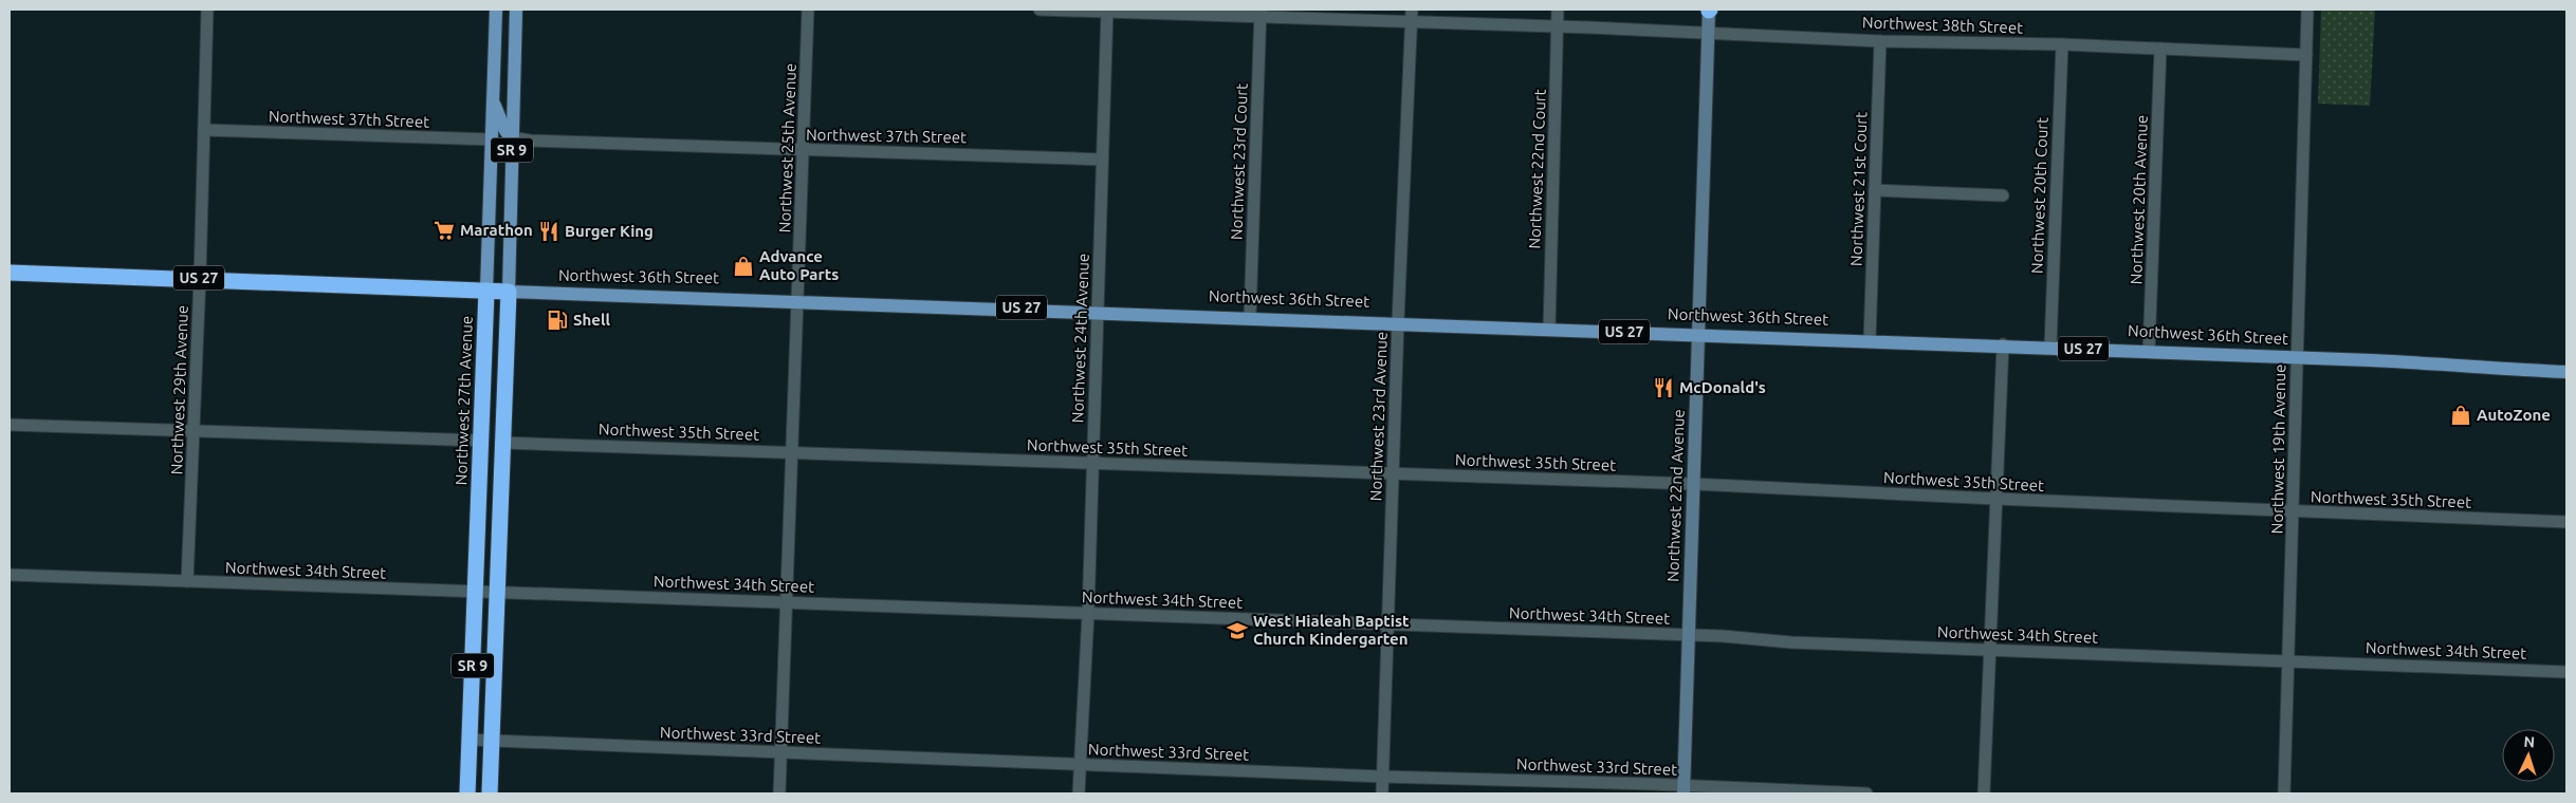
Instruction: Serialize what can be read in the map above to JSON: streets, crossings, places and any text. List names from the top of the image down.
{
  "streets": {
    "highway": [
      "SR 9",
      "Northwest 36th Street",
      "US 27",
      "Northwest 27th Avenue"
    ],
    "main road": ["Northwest 22nd Avenue"],
    "street": [
      "Northwest 38th Street",
      "Northwest 37th Street",
      "Northwest 25th Avenue",
      "Northwest 23rd Court",
      "Northwest 22nd Court",
      "Northwest 21st Court",
      "Northwest 20th Court",
      "Northwest 20th Avenue",
      "Northwest 24th Avenue",
      "Northwest 29th Avenue",
      "Northwest 23rd Avenue",
      "Northwest 35th Street",
      "Northwest 19th Avenue",
      "Northwest 34th Street",
      "Northwest 33rd Street"
    ]
  },
  "crossings": [
    ["Northwest 38th Street", "Northwest 23rd Court"],
    ["Northwest 38th Street", "Northwest 22nd Court"],
    ["Northwest 38th Street", "Northwest 21st Court"],
    ["Northwest 38th Street", "Northwest 20th Court"],
    ["Northwest 38th Street", "Northwest 20th Avenue"],
    ["Northwest 38th Street", "Northwest 24th Avenue"],
    ["Northwest 38th Street", "Northwest 23rd Avenue"],
    ["Northwest 38th Street", "Northwest 19th Avenue"],
    ["Northwest 38th Street", "Northwest 22nd Avenue"],
    ["Northwest 37th Street", "Northwest 25th Avenue"],
    ["Northwest 37th Street", "SR 9"],
    ["Northwest 37th Street", "Northwest 24th Avenue"],
    ["Northwest 37th Street", "Northwest 29th Avenue"],
    ["Northwest 37th Street", "Northwest 27th Avenue"],
    ["Northwest 25th Avenue", "Northwest 36th Street"],
    ["Northwest 25th Avenue", "Northwest 35th Street"],
    ["Northwest 25th Avenue", "Northwest 34th Street"],
    ["Northwest 25th Avenue", "Northwest 33rd Street"],
    ["SR 9", "Northwest 36th Street"],
    ["SR 9", "Northwest 35th Street"],
    ["SR 9", "Northwest 34th Street"],
    ["SR 9", "Northwest 33rd Street"],
    ["Northwest 23rd Court", "Northwest 36th Street"],
    ["Northwest 22nd Court", "Northwest 36th Street"],
    ["Northwest 21st Court", "Northwest 36th Street"],
    ["Northwest 20th Court", "Northwest 36th Street"],
    ["Northwest 20th Avenue", "Northwest 36th Street"],
    ["Northwest 36th Street", "Northwest 24th Avenue"],
    ["Northwest 36th Street", "Northwest 29th Avenue"],
    ["Northwest 36th Street", "Northwest 27th Avenue"],
    ["Northwest 36th Street", "Northwest 23rd Avenue"],
    ["Northwest 36th Street", "Northwest 19th Avenue"],
    ["Northwest 36th Street", "Northwest 22nd Avenue"],
    ["Northwest 24th Avenue", "Northwest 35th Street"],
    ["Northwest 24th Avenue", "Northwest 34th Street"],
    ["Northwest 24th Avenue", "Northwest 33rd Street"],
    ["Northwest 29th Avenue", "Northwest 34th Street"],
    ["Northwest 27th Avenue", "Northwest 34th Street"],
    ["Northwest 27th Avenue", "Northwest 33rd Street"],
    ["Northwest 23rd Avenue", "Northwest 35th Street"],
    ["Northwest 23rd Avenue", "Northwest 34th Street"],
    ["Northwest 23rd Avenue", "Northwest 33rd Street"],
    ["Northwest 35th Street", "Northwest 19th Avenue"],
    ["Northwest 35th Street", "Northwest 22nd Avenue"],
    ["Northwest 19th Avenue", "Northwest 34th Street"],
    ["Northwest 22nd Avenue", "Northwest 34th Street"],
    ["Northwest 22nd Avenue", "Northwest 33rd Street"]
  ],
  "places": {
    "supermarket": ["Marathon"],
    "restaurant": ["Burger King", "McDonald's"],
    "shop": ["Advance Auto Parts", "AutoZone"],
    "fuel station": ["Shell"],
    "school or university": ["West Hialeah Baptist Church Kindergarten"]
  },
  "north": "top"
}
